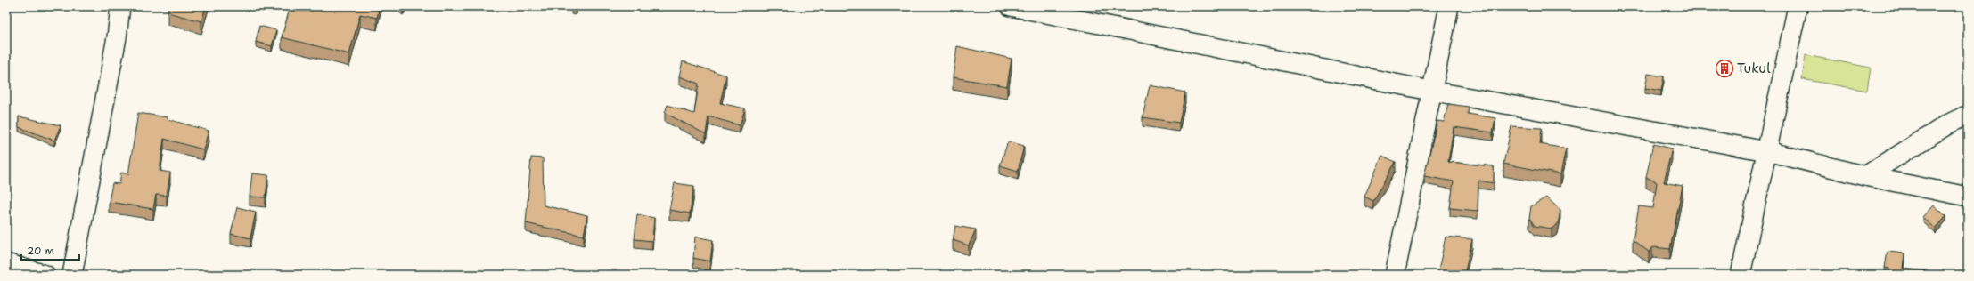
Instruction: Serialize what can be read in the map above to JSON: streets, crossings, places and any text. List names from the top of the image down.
{
  "places": {
    "building": ["Tukul"]
  },
  "scale_bar": "20 m"
}
